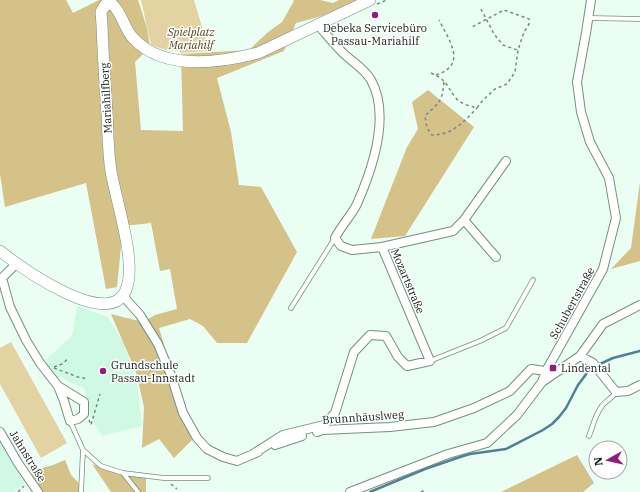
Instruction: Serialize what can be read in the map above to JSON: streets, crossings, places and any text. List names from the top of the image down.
{
  "streets": {
    "main road": ["Mariahilfberg"],
    "street": [
      "Mozartstraße",
      "Schubertstraße",
      "Brunnhäuslweg",
      "Jahnstraße"
    ]
  },
  "crossings": [
    ["Mariahilfberg", "Brunnhäuslweg"],
    ["Schubertstraße", "Brunnhäuslweg"]
  ],
  "parks": ["Spielplatz Mariahilf"],
  "places": {
    "other": ["Debeka Servicebüro Passau-Mariahilf", "Grundschule Passau-Innstadt"],
    "transit": ["Lindental"]
  },
  "north": "left"
}
